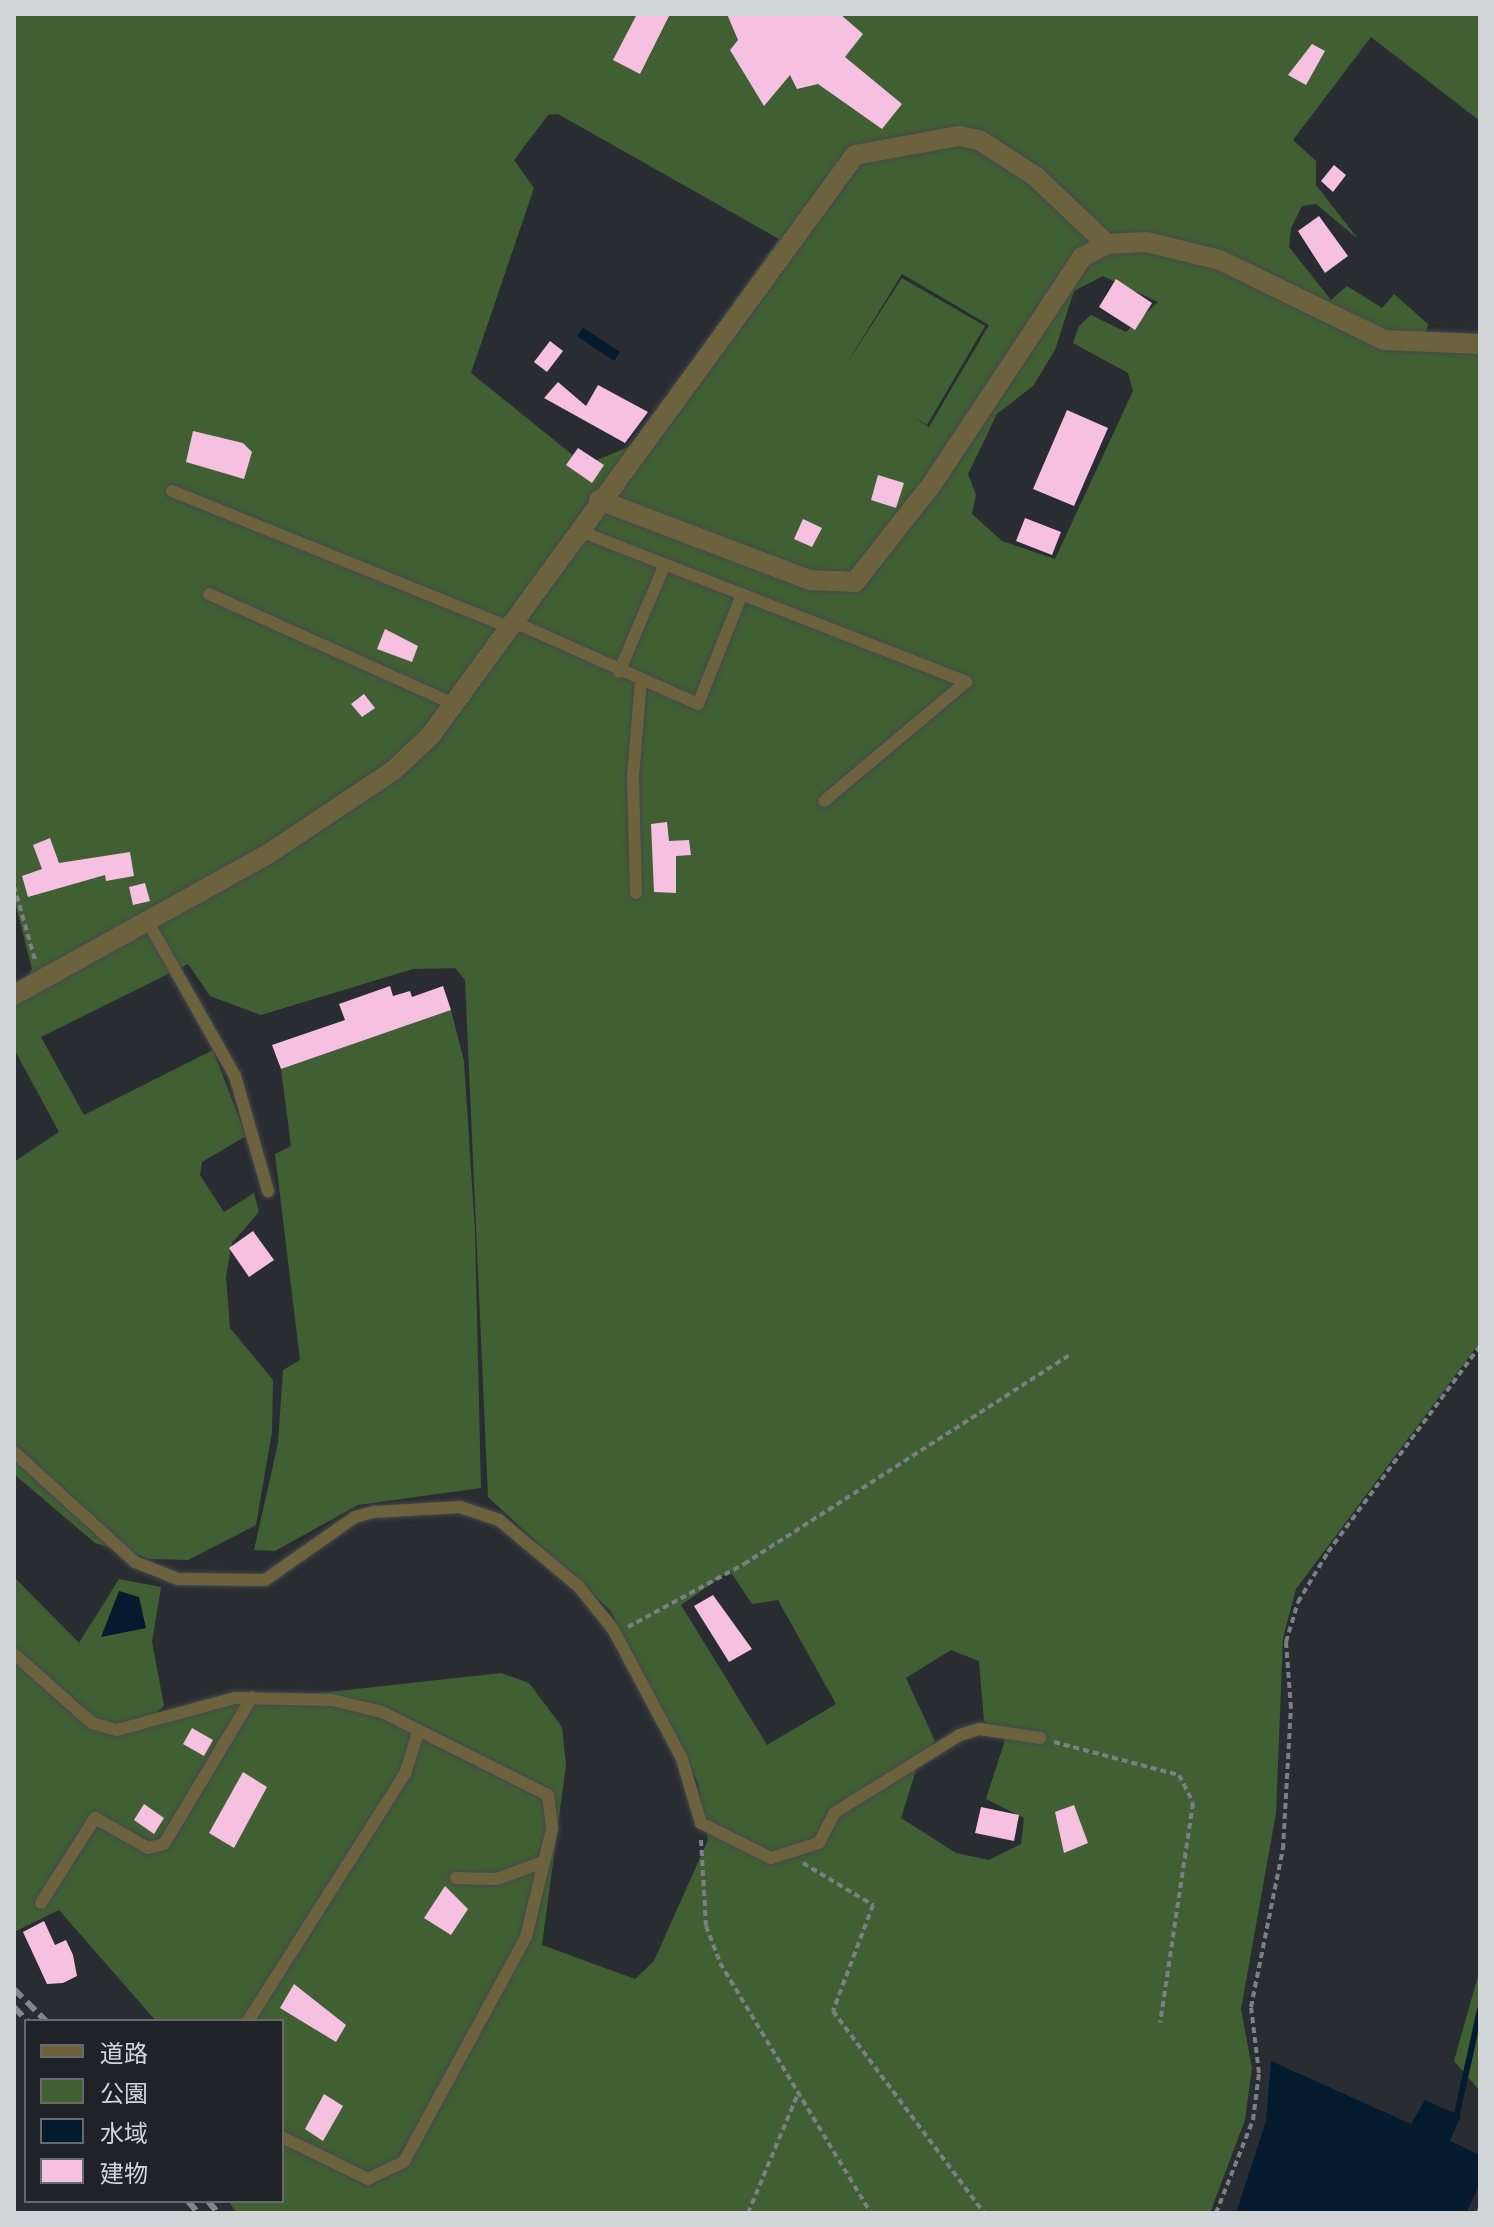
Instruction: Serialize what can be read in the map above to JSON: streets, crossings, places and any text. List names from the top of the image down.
{
  "legend": [
    "道路",
    "公園",
    "水域",
    "建物"
  ]
}
